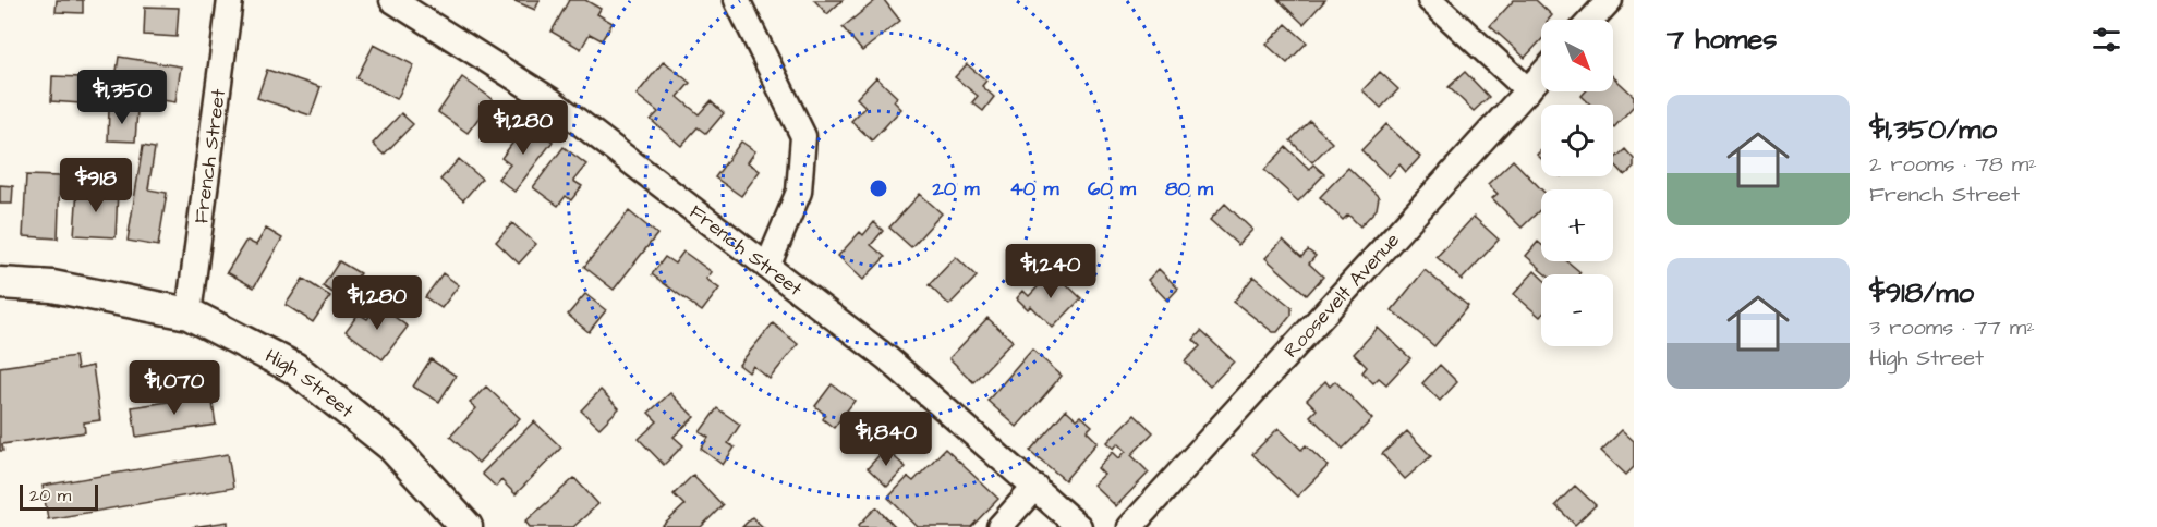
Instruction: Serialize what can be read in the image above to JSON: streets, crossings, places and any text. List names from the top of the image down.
{
  "streets": {
    "street": ["French Street", "Roosevelt Avenue", "High Street"]
  },
  "crossings": [
    ["French Street", "High Street"]
  ],
  "scale_bar": "20 m",
  "north": "bottom right",
  "page": {
    "heading": "7 homes",
    "map_buttons": ["+", "−"],
    "price": [
      "$1,350",
      "$1,280",
      "$918",
      "$1,240",
      "$1,280",
      "$1,070",
      "$1,840"
    ],
    "list": [
      {
        "name": "$1,350/mo",
        "note": "2 rooms · 78 m² · French Street"
      },
      {
        "name": "$918/mo",
        "note": "3 rooms · 77 m² · High Street"
      }
    ],
    "scale": "20 m"
  },
  "rings": [
    "20 m",
    "40 m",
    "60 m",
    "80 m"
  ]
}
